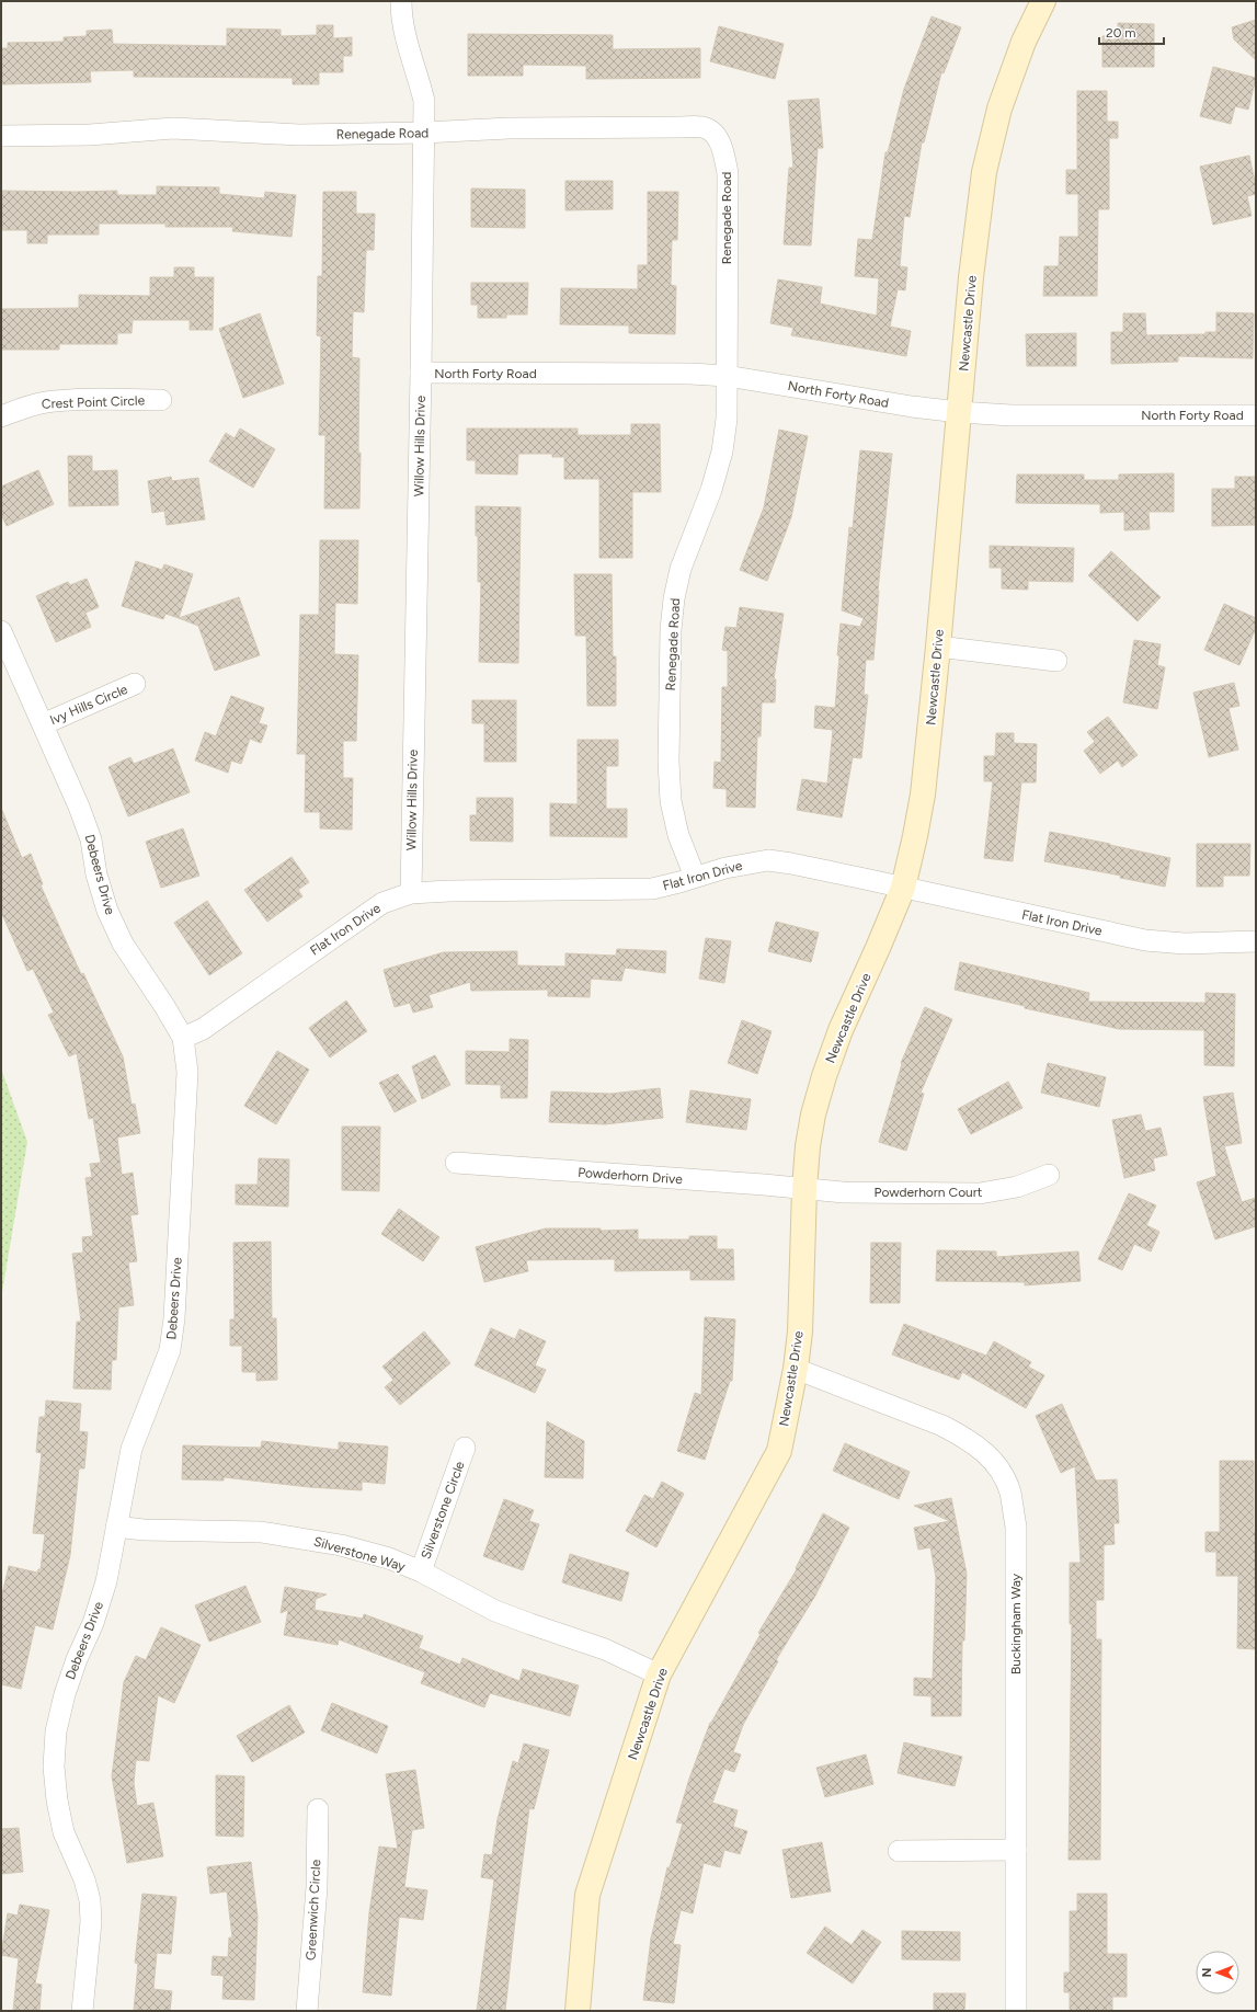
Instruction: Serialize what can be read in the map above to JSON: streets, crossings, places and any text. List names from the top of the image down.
{
  "streets": {
    "street": [
      "Renegade Road",
      "Newcastle Drive",
      "North Forty Road",
      "Crest Point Circle",
      "Willow Hills Drive",
      "Ivy Hills Circle",
      "Debeers Drive",
      "Flat Iron Drive",
      "Powderhorn Drive",
      "Powderhorn Court",
      "Silverstone Circle",
      "Silverstone Way",
      "Buckingham Way",
      "Greenwich Circle"
    ]
  },
  "crossings": [
    ["Renegade Road", "North Forty Road"],
    ["Renegade Road", "Willow Hills Drive"],
    ["Renegade Road", "Flat Iron Drive"],
    ["Newcastle Drive", "North Forty Road"],
    ["Newcastle Drive", "Flat Iron Drive"],
    ["Newcastle Drive", "Powderhorn Drive"],
    ["Newcastle Drive", "Powderhorn Court"],
    ["Newcastle Drive", "Silverstone Way"],
    ["Newcastle Drive", "Buckingham Way"],
    ["North Forty Road", "Willow Hills Drive"],
    ["Willow Hills Drive", "Flat Iron Drive"],
    ["Ivy Hills Circle", "Debeers Drive"],
    ["Debeers Drive", "Flat Iron Drive"],
    ["Debeers Drive", "Silverstone Way"],
    ["Powderhorn Drive", "Powderhorn Court"],
    ["Silverstone Circle", "Silverstone Way"]
  ],
  "scale_bar": "20 m",
  "north": "left"
}
